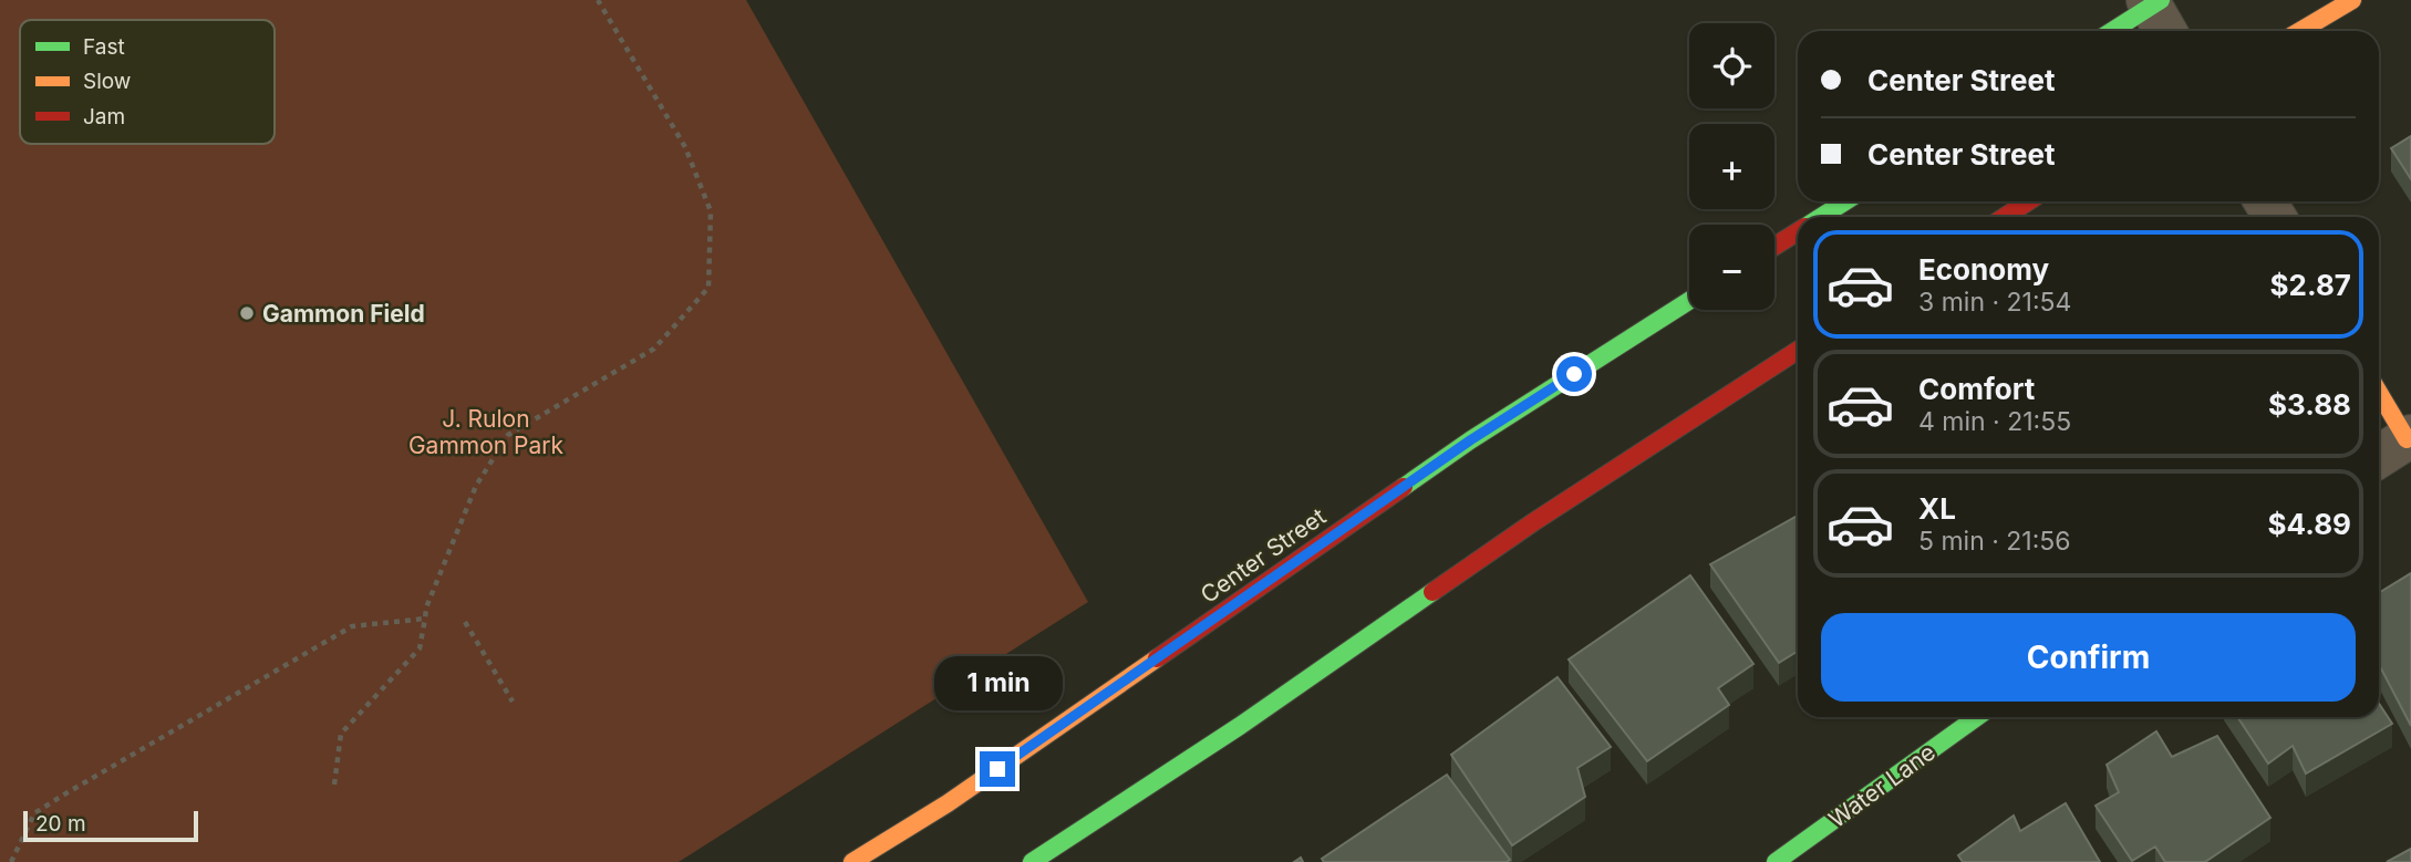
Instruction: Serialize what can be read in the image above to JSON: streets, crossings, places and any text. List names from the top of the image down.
{
  "streets": {
    "main road": ["Center Street", "Water Lane"]
  },
  "parks": ["J. Rulon Gammon Park"],
  "places": ["Gammon Field"],
  "legend": ["Fast", "Slow", "Jam"],
  "scale_bar": "20 m",
  "page": {
    "map_buttons": ["+", "−"],
    "banner": ["Center Street", "Center Street"],
    "list": [
      {
        "name": "Economy",
        "note": "3 min · 21:54",
        "value": "$2.87"
      },
      {
        "name": "Comfort",
        "note": "4 min · 21:55",
        "value": "$3.88"
      },
      {
        "name": "XL",
        "note": "5 min · 21:56",
        "value": "$4.89"
      }
    ],
    "buttons": "Confirm",
    "bubble": "1 min",
    "scale": "20 m"
  }
}
